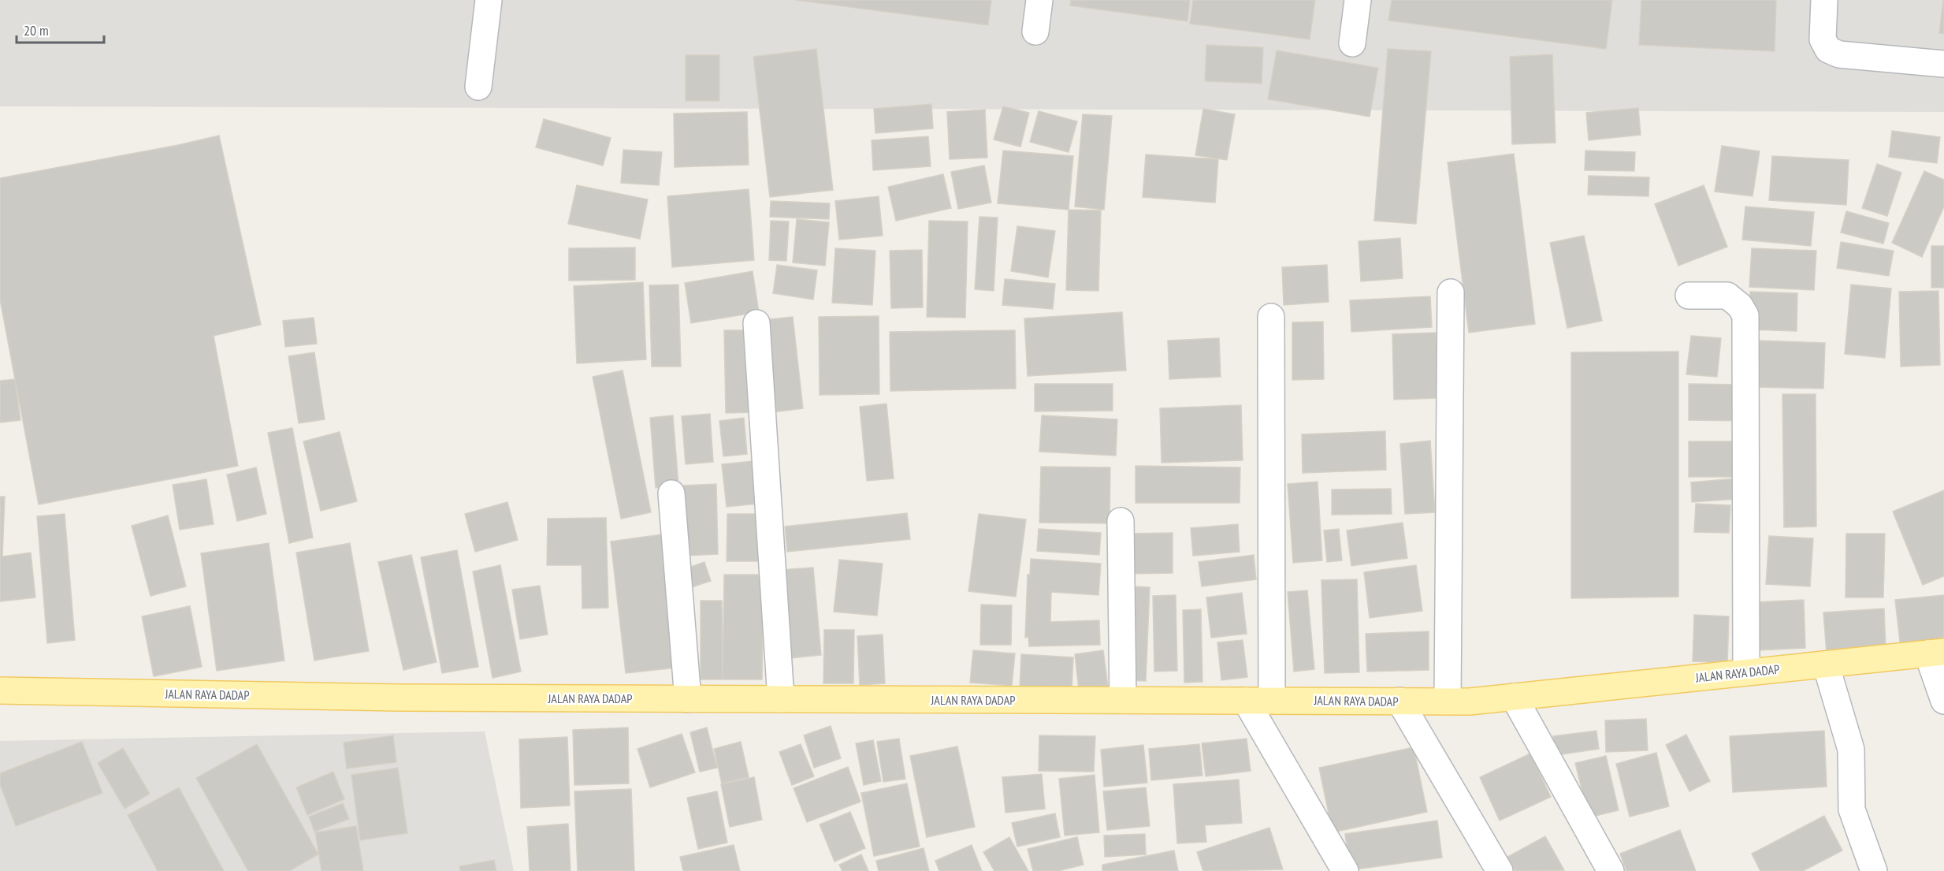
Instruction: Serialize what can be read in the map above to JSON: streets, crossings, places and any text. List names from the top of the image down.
{
  "streets": {
    "main road": ["JALAN RAYA DADAP"]
  },
  "scale_bar": "20 m"
}
